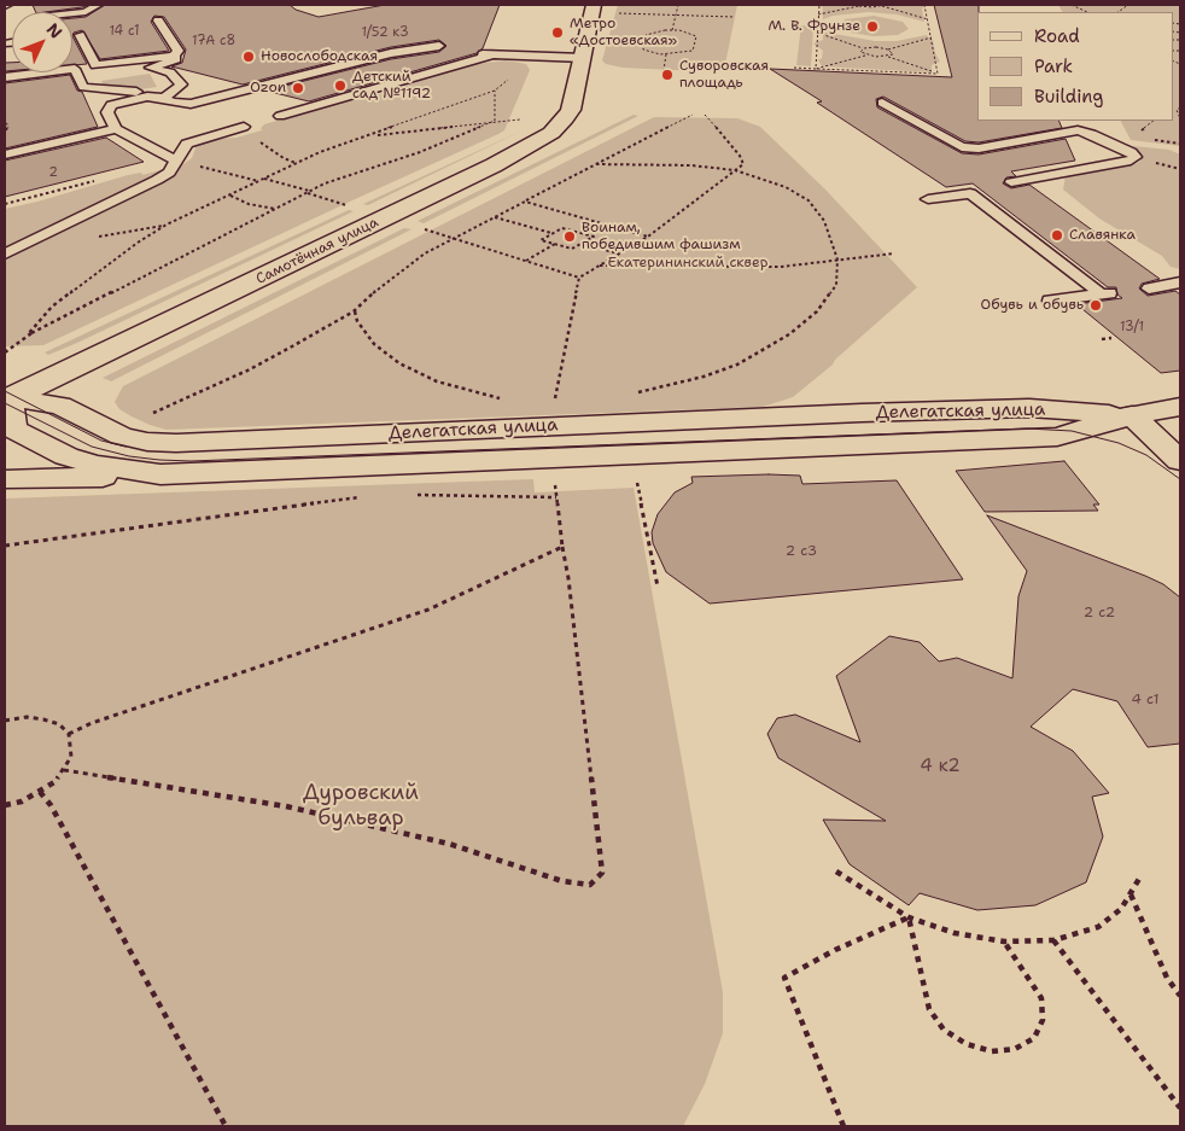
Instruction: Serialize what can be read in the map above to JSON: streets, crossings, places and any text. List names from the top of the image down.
{
  "streets": {
    "main road": ["Самотёчная улица", "Делегатская улица"]
  },
  "crossings": [
    ["Самотёчная улица", "Делегатская улица"]
  ],
  "parks": ["Екатерининский сквер", "Дуровский бульвар"],
  "places": [
    "М. В. Фрунзе",
    "Метро «Достоевская»",
    "Новослободская",
    "Суворовская площадь",
    "Детский сад №1192",
    "Ozon",
    "Славянка",
    "Воинам, победившим фашизм",
    "Обувь и обувь"
  ],
  "house_numbers": [
    "14 c1",
    "1/52 к3",
    "17A c8",
    "2",
    "13/1",
    "2 с3",
    "2 с2",
    "4 с1",
    "4 к2"
  ],
  "legend": ["Road", "Park", "Building"],
  "north": "top right"
}
